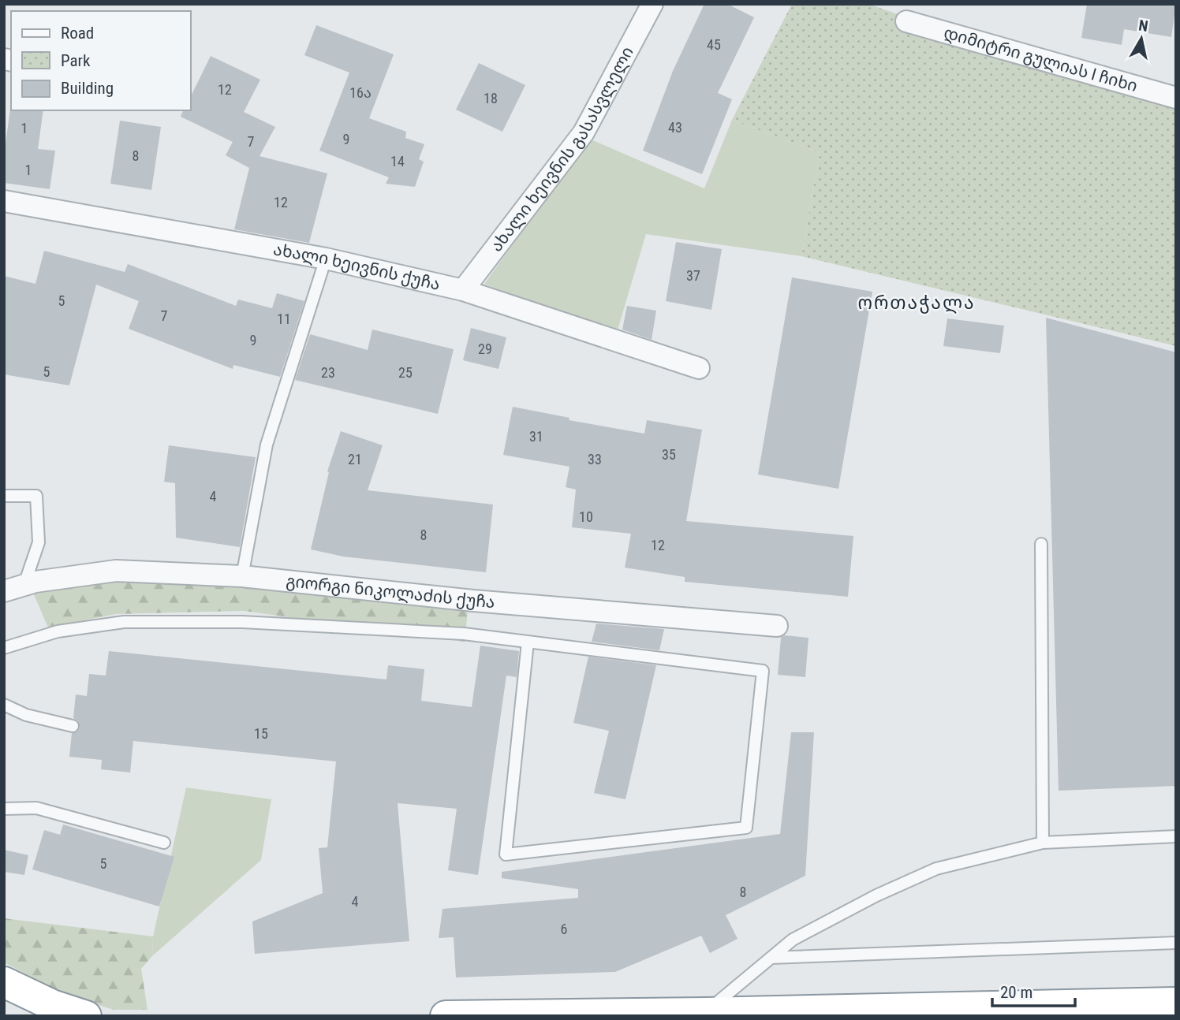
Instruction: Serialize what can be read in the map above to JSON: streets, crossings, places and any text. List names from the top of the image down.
{
  "streets": {
    "street": [
      "დიმიტრი გულიას I ჩიხი",
      "ახალი ხეივნის გასასვლელი",
      "ახალი ხეივნის ქუჩა",
      "გიორგი ნიკოლაძის ქუჩა"
    ]
  },
  "crossings": [
    ["ახალი ხეივნის გასასვლელი", "ახალი ხეივნის ქუჩა"]
  ],
  "districts": ["ორთაჭალა"],
  "house_numbers": [
    "45",
    "12",
    "16ა",
    "18",
    "43",
    "1",
    "9",
    "7",
    "8",
    "14",
    "1",
    "12",
    "37",
    "5",
    "7",
    "11",
    "9",
    "29",
    "5",
    "23",
    "25",
    "31",
    "35",
    "21",
    "33",
    "4",
    "10",
    "8",
    "12",
    "15",
    "5",
    "8",
    "4",
    "6"
  ],
  "legend": ["Road", "Park", "Building"],
  "scale_bar": "20 m",
  "north": "top"
}
